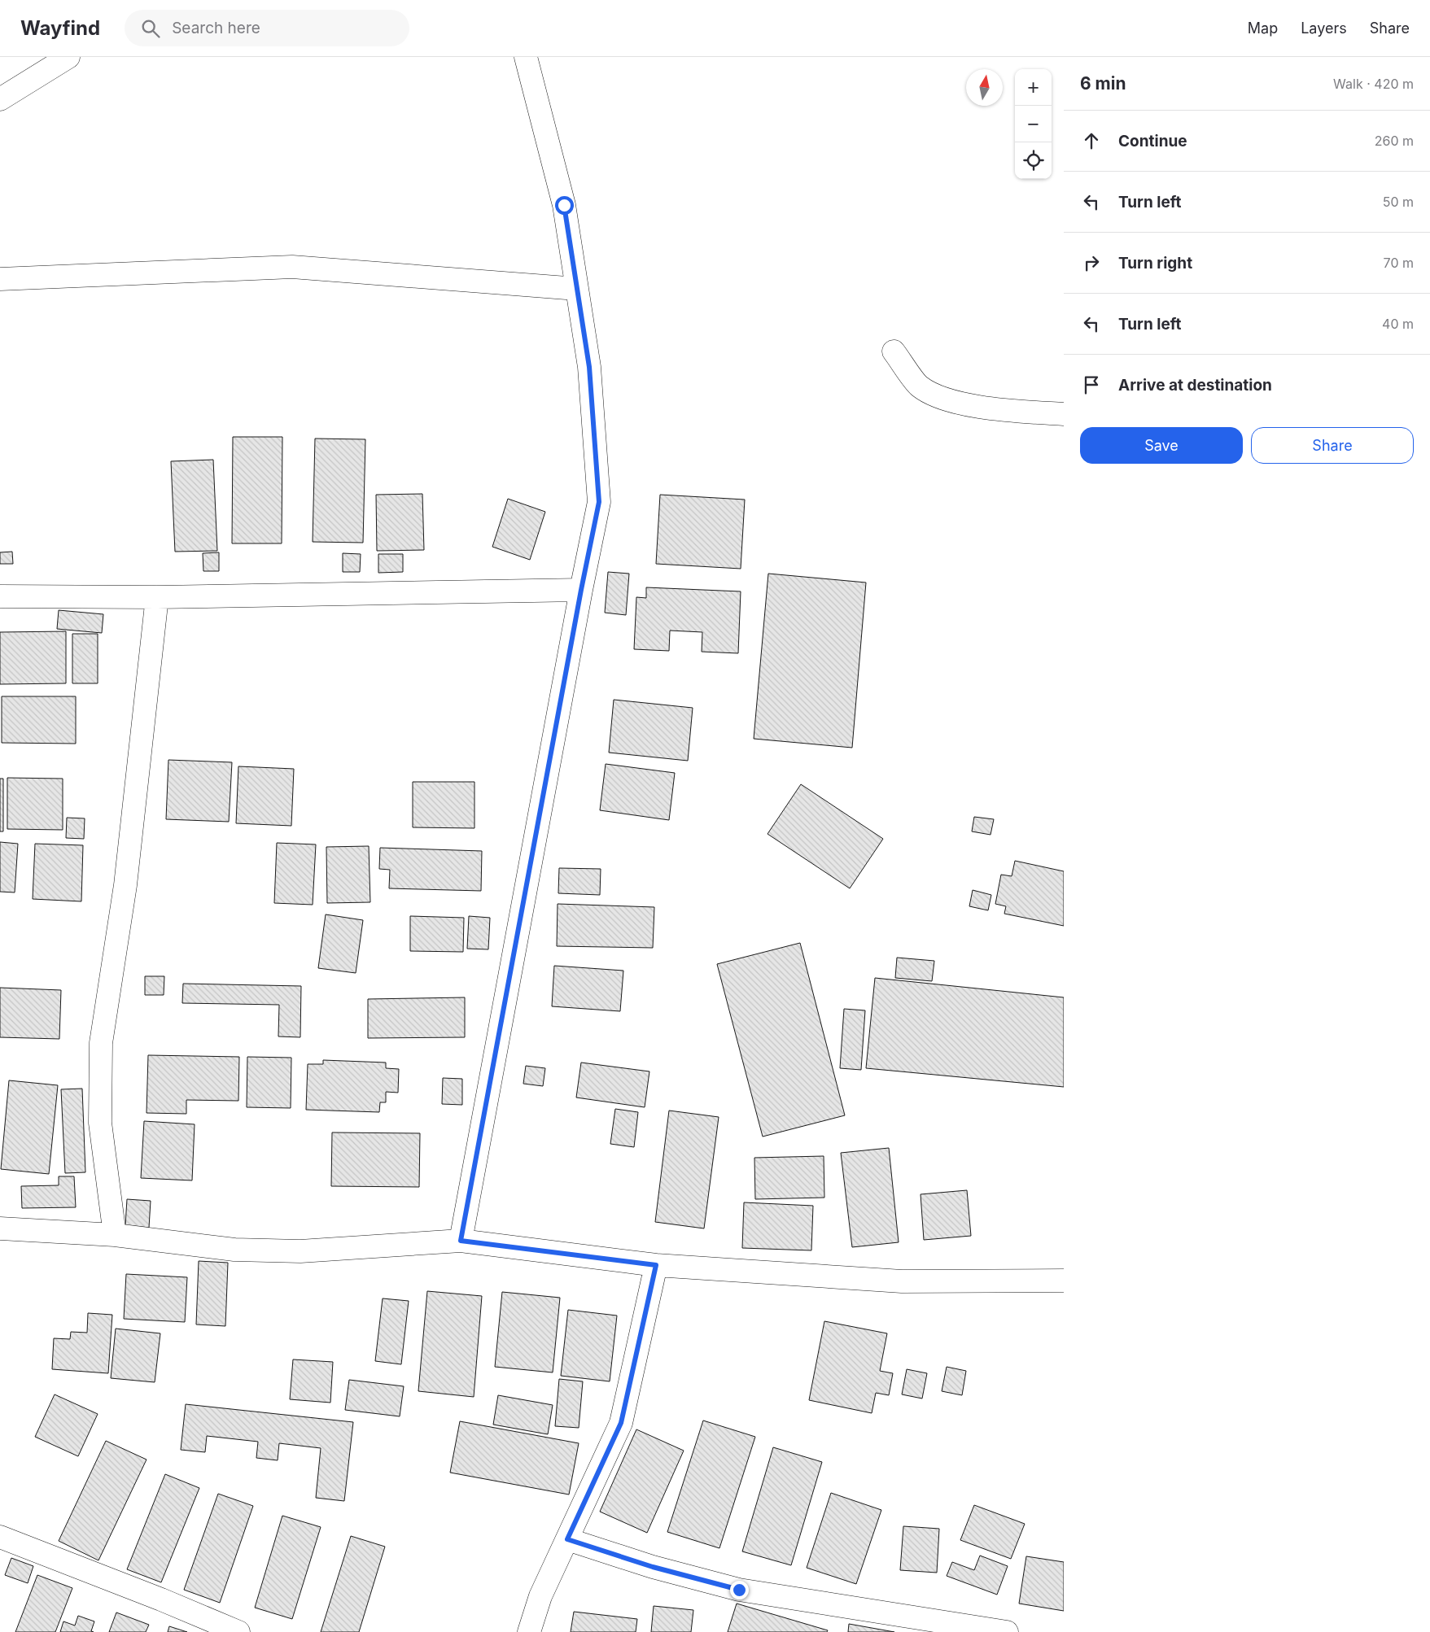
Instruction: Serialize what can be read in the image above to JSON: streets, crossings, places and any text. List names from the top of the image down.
{
  "north": "top",
  "page": {
    "header": "Wayfind",
    "search": "Search here",
    "nav": ["Map", "Layers", "Share"],
    "heading": ["6 min", "Walk · 420 m"],
    "map_buttons": ["+", "−"],
    "list": [
      ["Continue", "260 m"],
      ["Turn left", "50 m"],
      ["Turn right", "70 m"],
      ["Turn left", "40 m"],
      "Arrive at destination"
    ],
    "buttons": ["Save", "Share"]
  }
}
